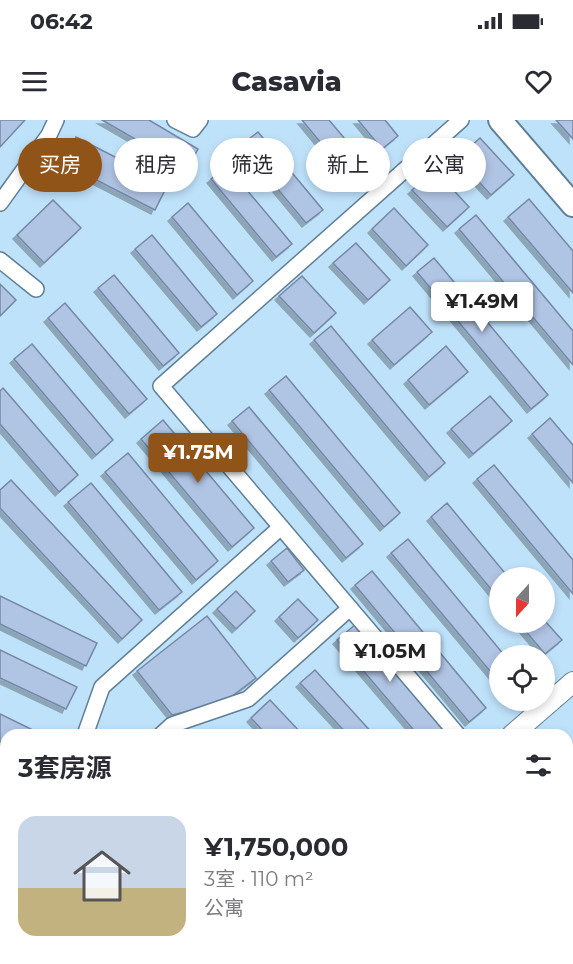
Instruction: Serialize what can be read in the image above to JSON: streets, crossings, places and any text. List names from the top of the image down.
{
  "north": "bottom",
  "page": {
    "status": "06:42",
    "header": "Casavia",
    "chip": [
      "买房",
      "租房",
      "筛选",
      "新上",
      "公寓"
    ],
    "price": ["¥1.49M", "¥1.75M", "¥1.05M"],
    "heading": "3套房源",
    "list": [
      {
        "name": "¥1,750,000",
        "note": "3室 · 110 m² · 公寓"
      }
    ]
  }
}
